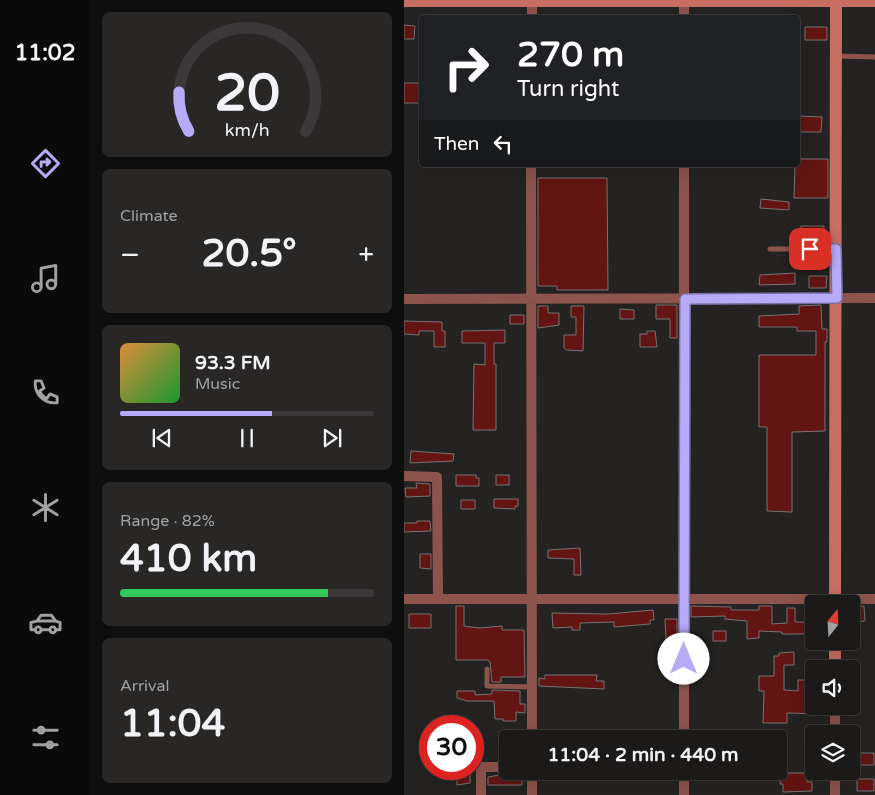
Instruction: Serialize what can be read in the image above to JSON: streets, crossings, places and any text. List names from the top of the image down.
{
  "north": "top",
  "page": {
    "tabs": "11:02",
    "turn": ["270 m", "Turn right"],
    "then": "Then",
    "tile": [
      "Climate",
      ["Range · 82%", "410 km"],
      ["Arrival", "11:04"]
    ],
    "heat": ["−", "20.5°", "+"],
    "song": ["93.3 FM", "Music"],
    "limit": "30",
    "trip": "11:04 · 2 min · 440 m",
    "gauge": ["20", "km/h"]
  }
}
